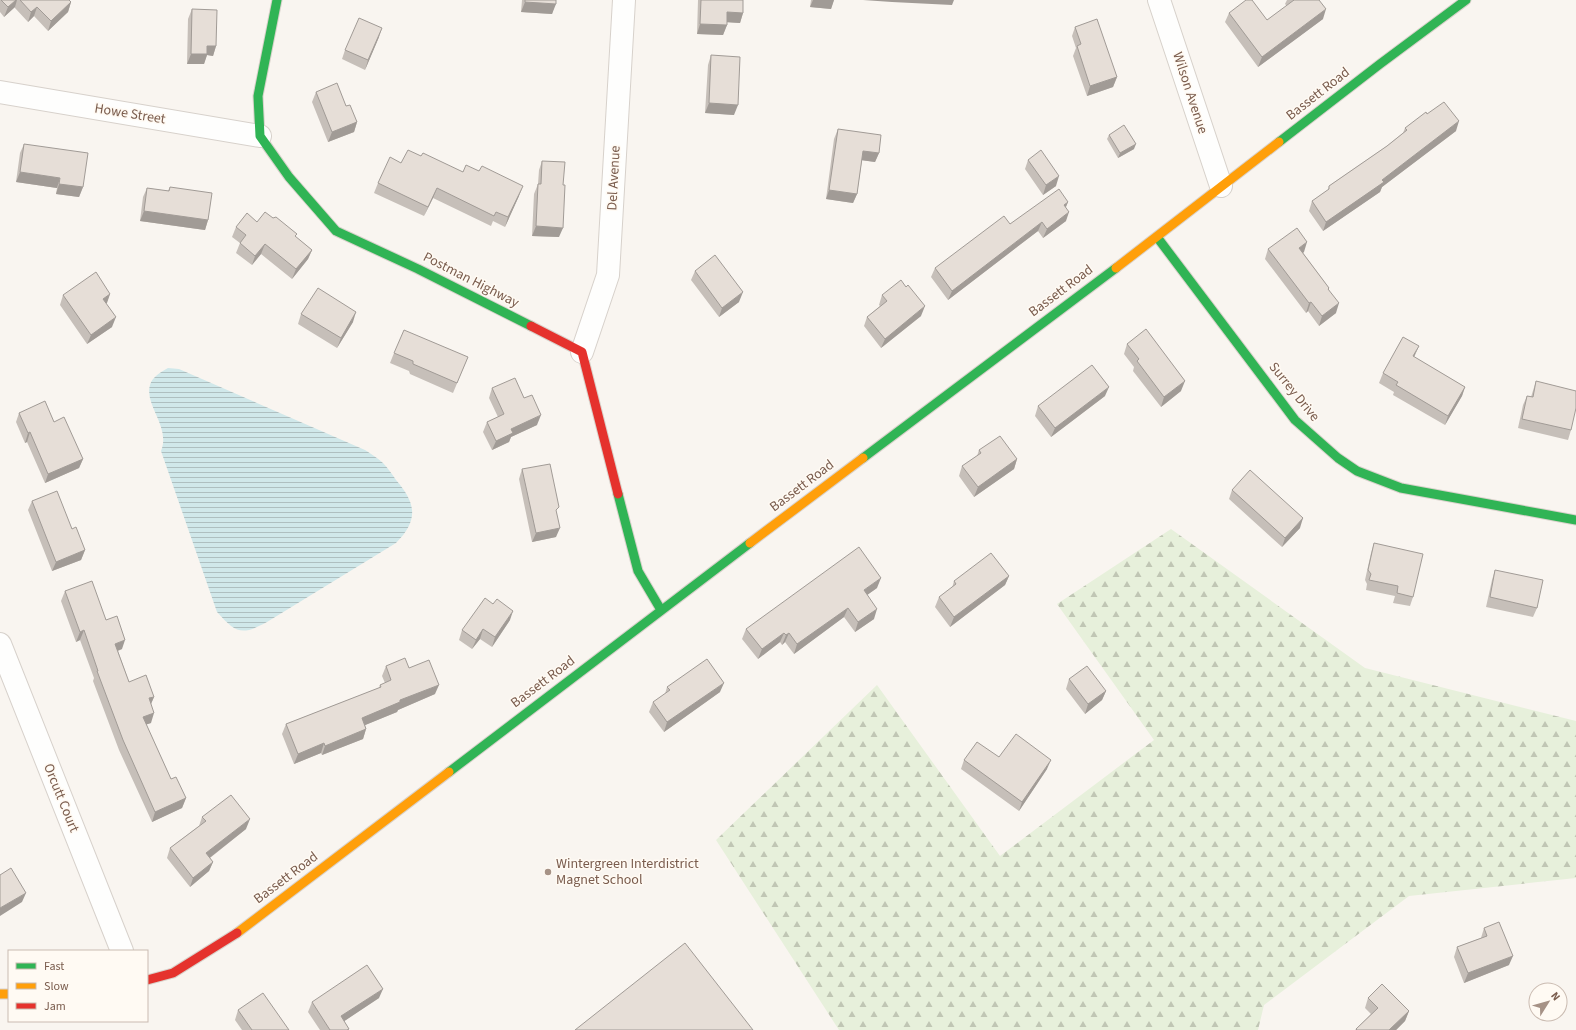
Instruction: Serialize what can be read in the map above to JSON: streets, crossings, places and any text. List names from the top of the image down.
{
  "streets": {
    "street": [
      "Wilson Avenue",
      "Bassett Road",
      "Howe Street",
      "Del Avenue",
      "Postman Highway",
      "Surrey Drive",
      "Orcutt Court"
    ]
  },
  "crossings": [
    ["Wilson Avenue", "Bassett Road"],
    ["Bassett Road", "Surrey Drive"],
    ["Howe Street", "Postman Highway"],
    ["Del Avenue", "Postman Highway"]
  ],
  "places": ["Wintergreen Interdistrict Magnet School"],
  "legend": ["Fast", "Slow", "Jam"],
  "north": "top right"
}
